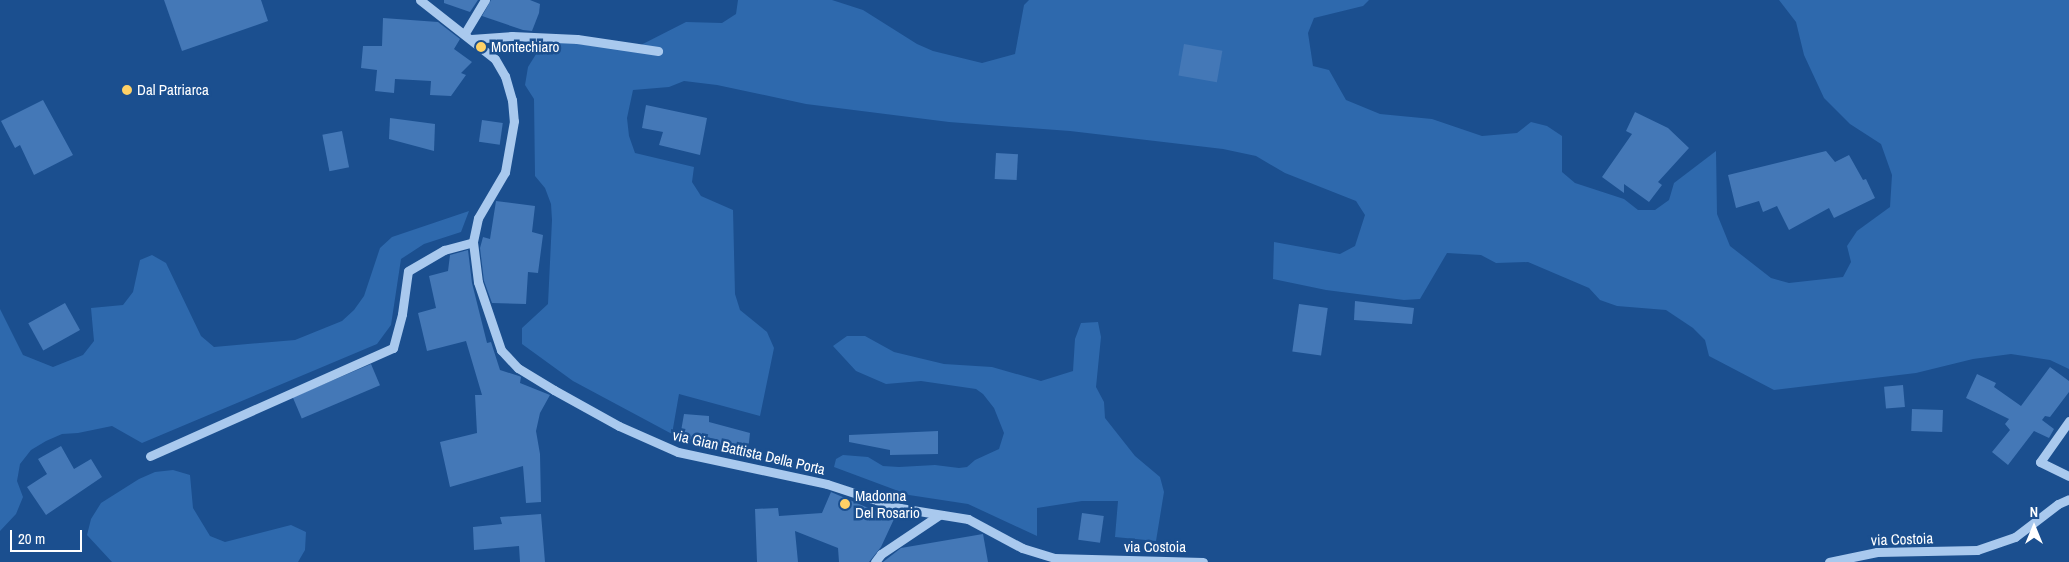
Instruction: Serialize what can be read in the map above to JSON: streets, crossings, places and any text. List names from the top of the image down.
{
  "streets": {
    "street": ["via Gian Battista Della Porta", "via Costoia"]
  },
  "crossings": [
    ["via Gian Battista Della Porta", "via Costoia"]
  ],
  "places": ["Montechiaro", "Dal Patriarca", "Madonna Del Rosario"],
  "scale_bar": "20 m",
  "north": "top"
}
